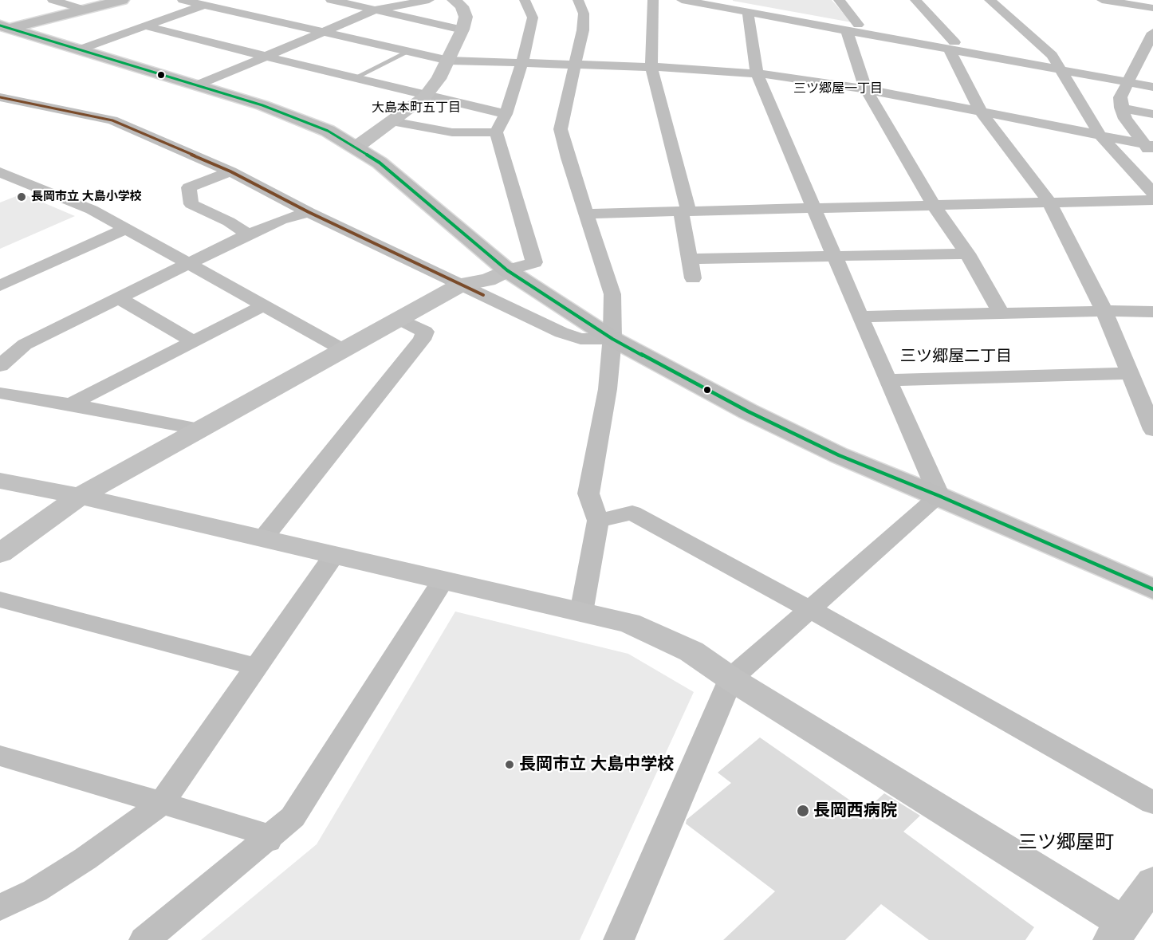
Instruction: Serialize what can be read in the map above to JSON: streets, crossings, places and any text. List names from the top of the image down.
{
  "districts": [
    "三ツ郷屋一丁目",
    "大島本町五丁目",
    "三ツ郷屋二丁目",
    "三ツ郷屋町"
  ],
  "places": ["長岡市立 大島小学校", "長岡市立 大島中学校", "長岡西病院"]
}
